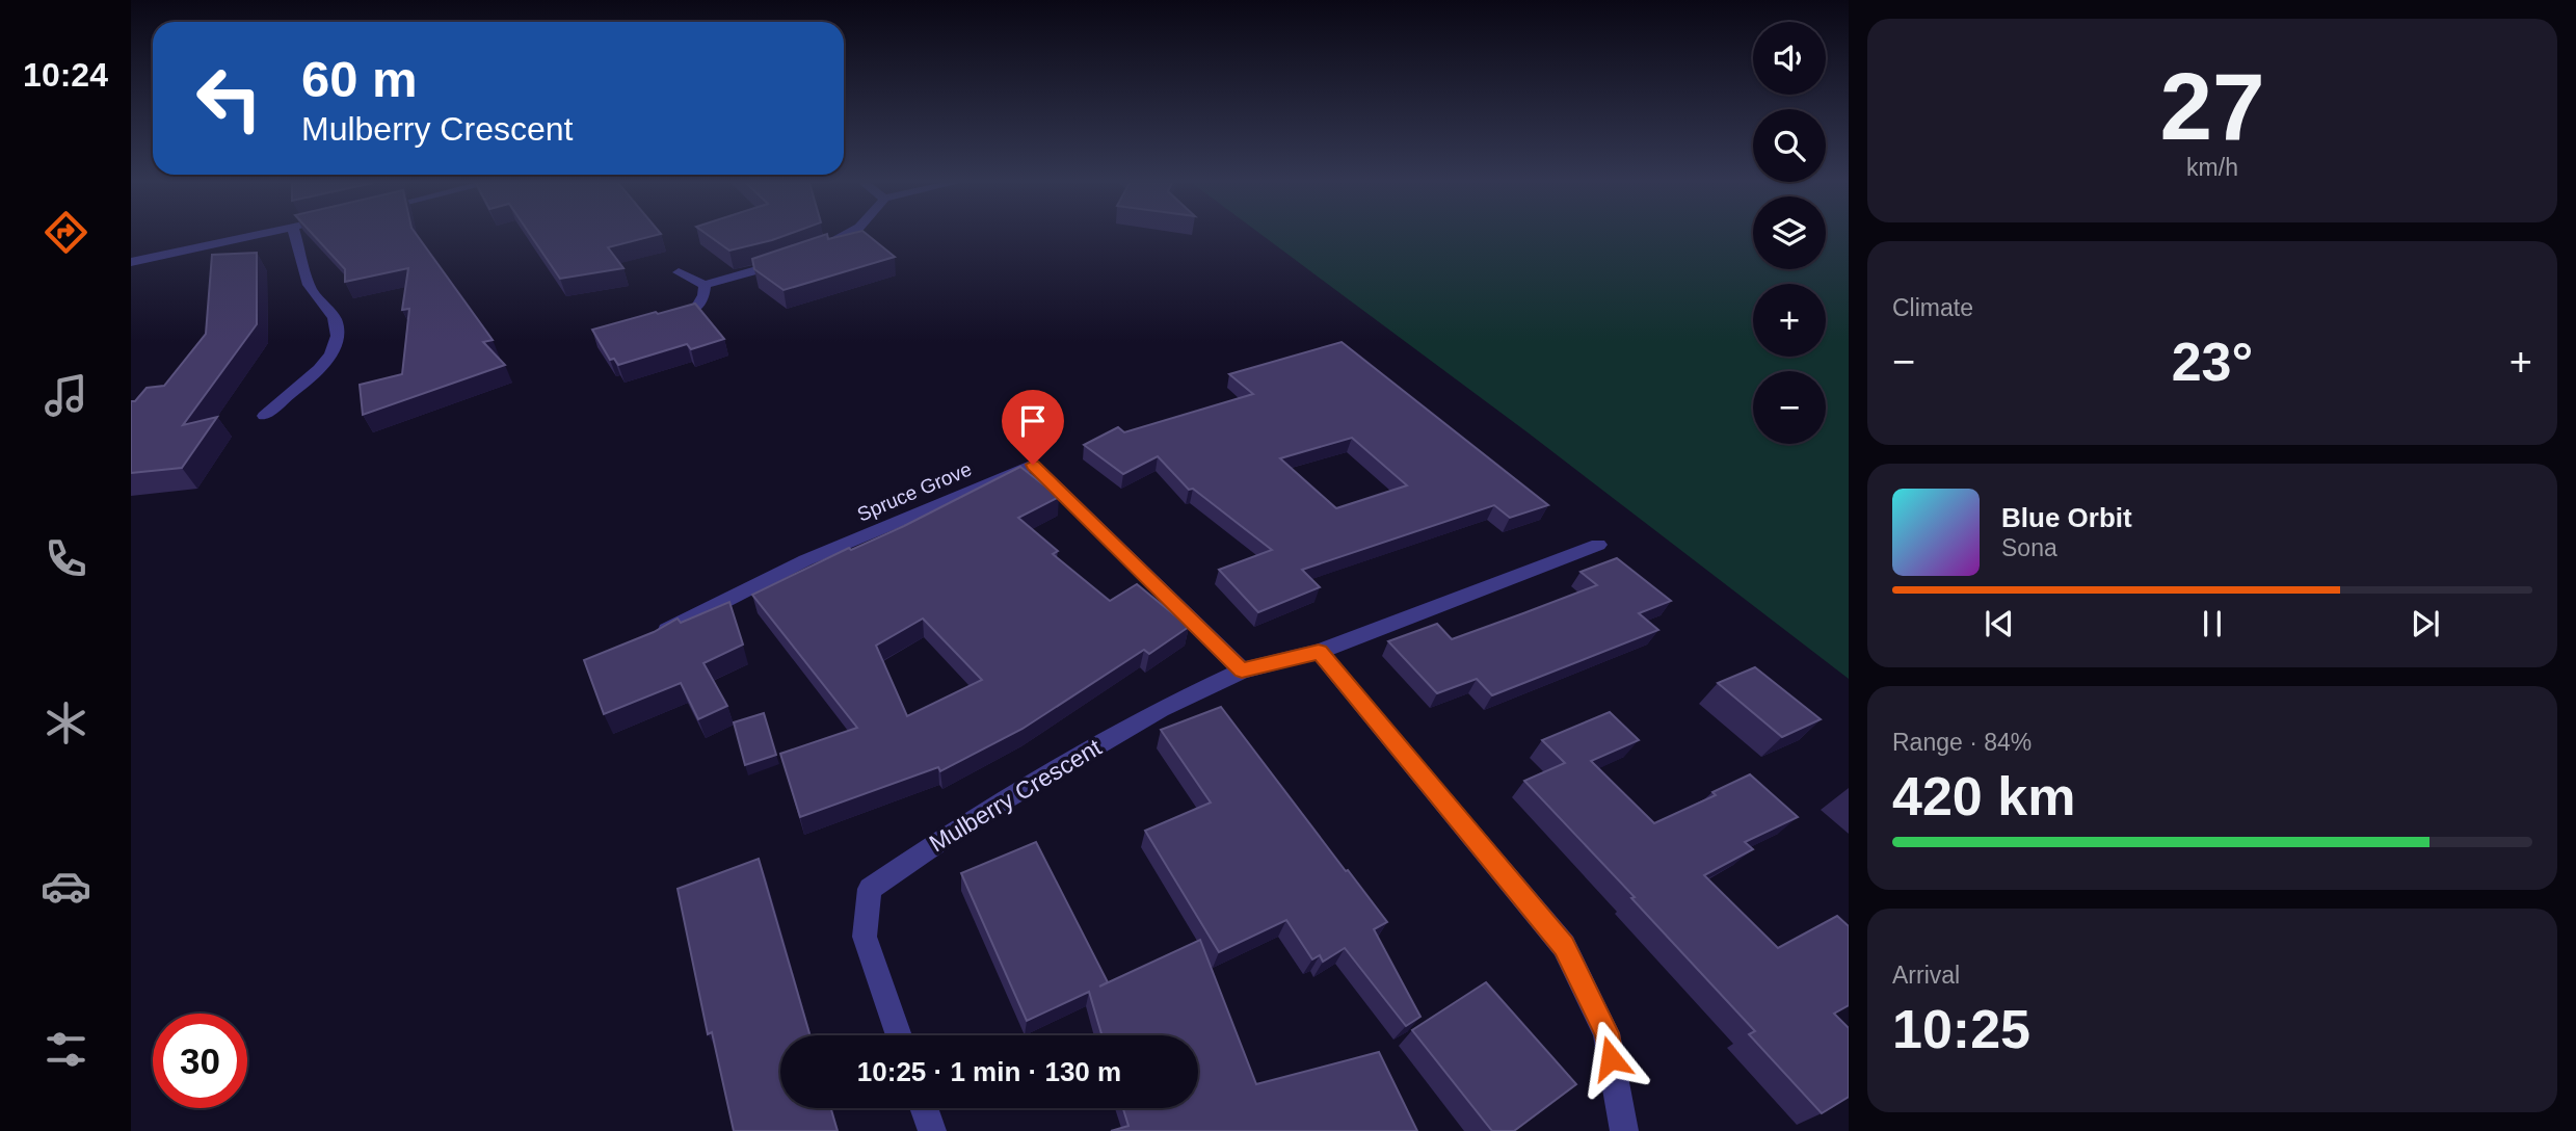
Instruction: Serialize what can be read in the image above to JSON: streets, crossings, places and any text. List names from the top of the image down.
{
  "streets": {
    "street": ["Spruce Grove", "Mulberry Crescent"]
  },
  "crossings": [
    ["Spruce Grove", "Mulberry Crescent"]
  ],
  "page": {
    "tabs": "10:24",
    "tile": [
      ["27", "km/h"],
      "Climate",
      ["Range · 84%", "420 km"],
      ["Arrival", "10:25"]
    ],
    "map_buttons": ["+", "−"],
    "turn": ["60 m", "Mulberry Crescent"],
    "heat": ["−", "23°", "+"],
    "song": ["Blue Orbit", "Sona"],
    "limit": "30",
    "trip": "10:25 · 1 min · 130 m"
  }
}
